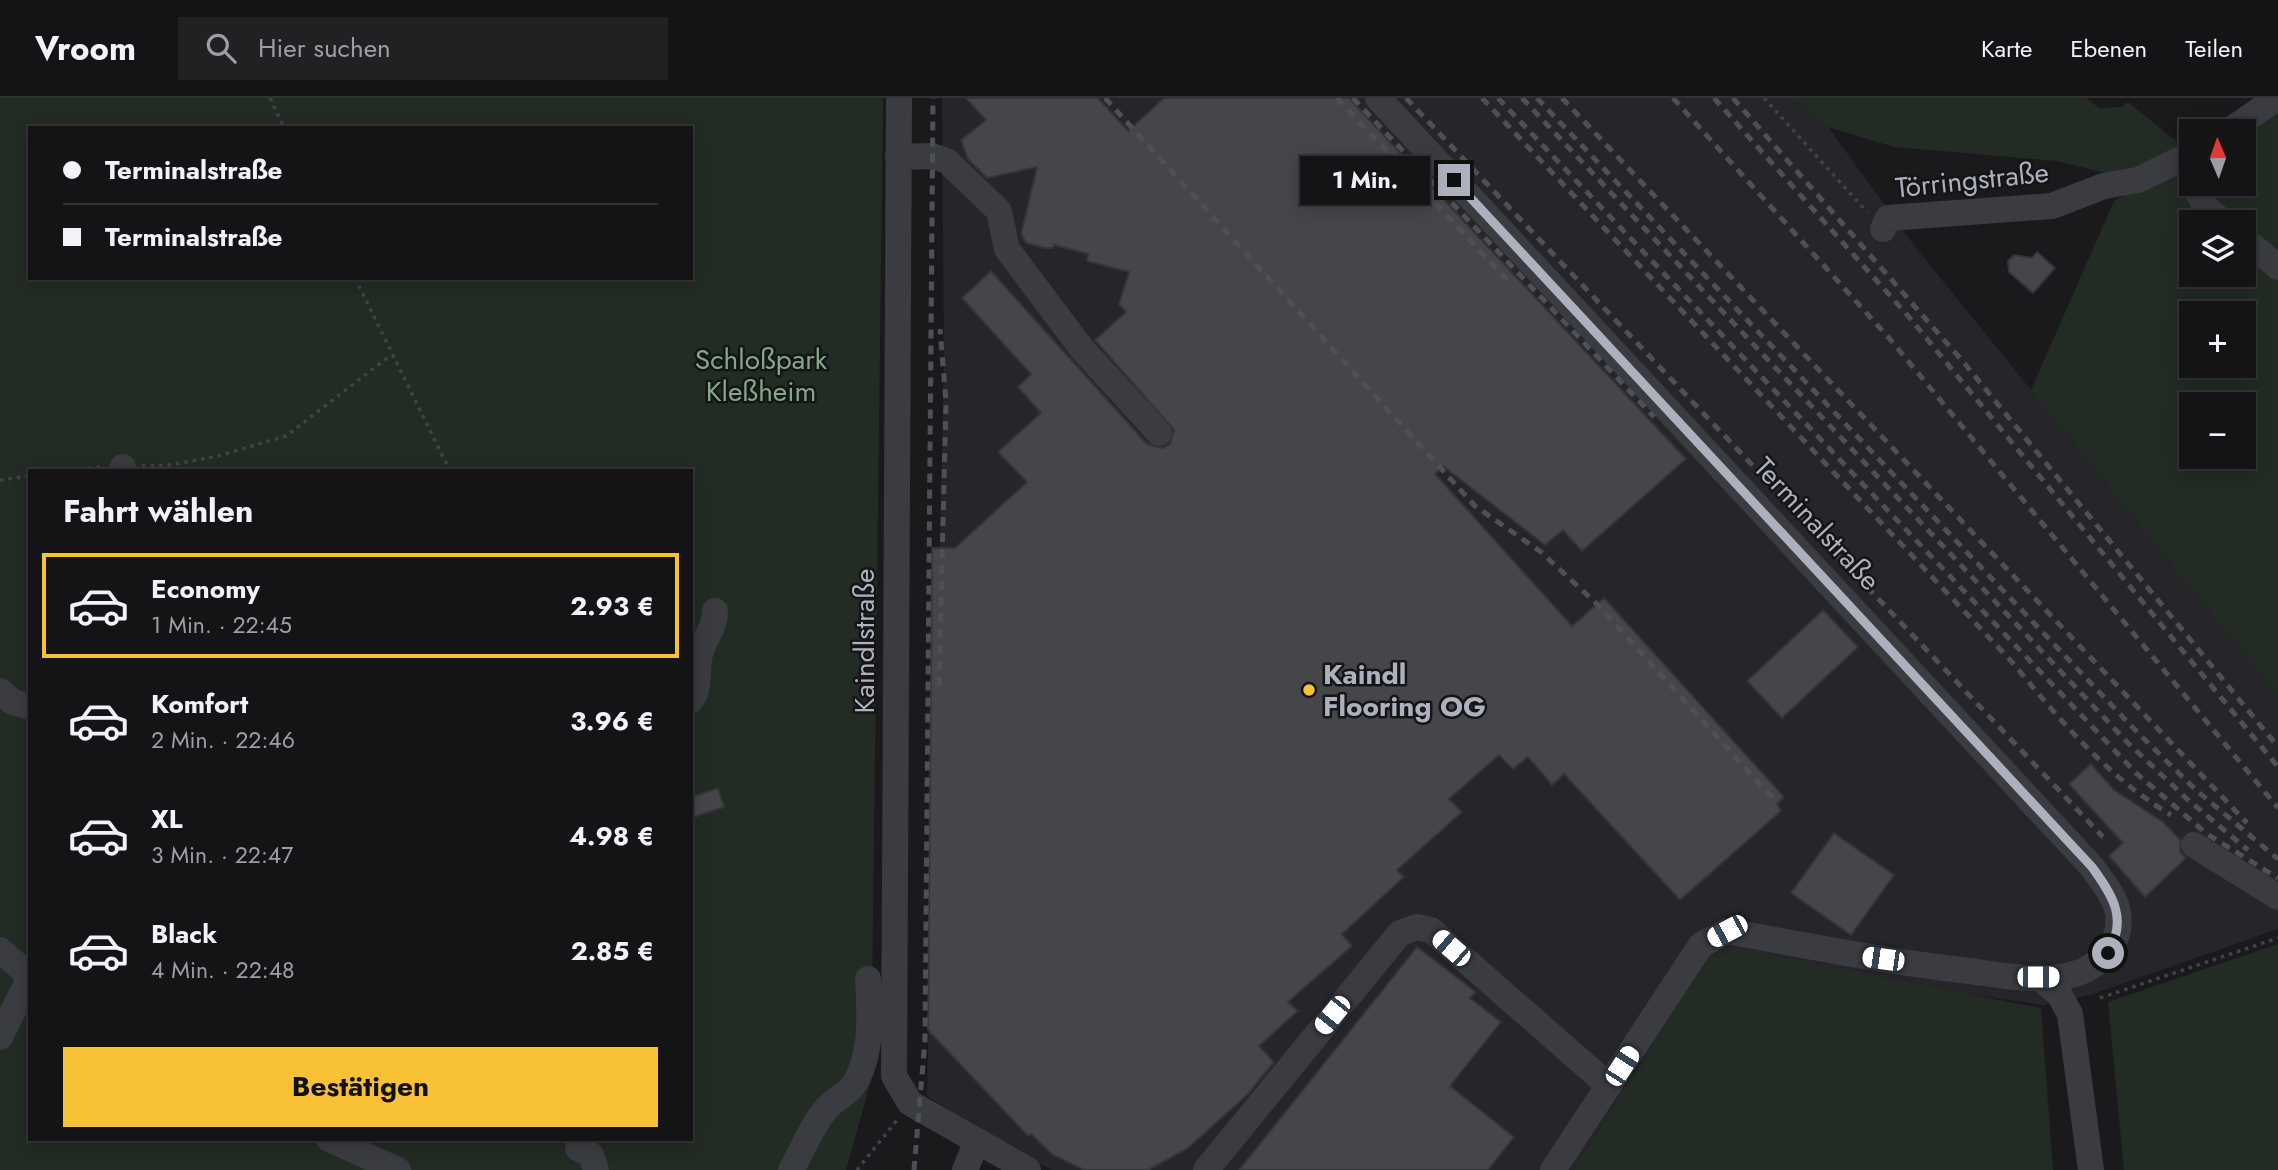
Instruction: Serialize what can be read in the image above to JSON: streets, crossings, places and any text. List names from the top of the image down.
{
  "streets": {
    "street": ["Törringstraße", "Terminalstraße", "Kaindlstraße"]
  },
  "parks": ["Schloßpark Kleßheim"],
  "places": ["Kaindl Flooring OG"],
  "north": "top",
  "page": {
    "header": "Vroom",
    "search": "Hier suchen",
    "nav": ["Karte", "Ebenen", "Teilen"],
    "map_buttons": ["+", "−"],
    "banner": ["Terminalstraße", "Terminalstraße"],
    "bubble": "1 Min.",
    "heading": "Fahrt wählen",
    "list": [
      {
        "name": "Economy",
        "note": "1 Min. · 22:45",
        "value": "2.93 €"
      },
      {
        "name": "Komfort",
        "note": "2 Min. · 22:46",
        "value": "3.96 €"
      },
      {
        "name": "XL",
        "note": "3 Min. · 22:47",
        "value": "4.98 €"
      },
      {
        "name": "Black",
        "note": "4 Min. · 22:48",
        "value": "2.85 €"
      }
    ],
    "buttons": "Bestätigen"
  }
}
